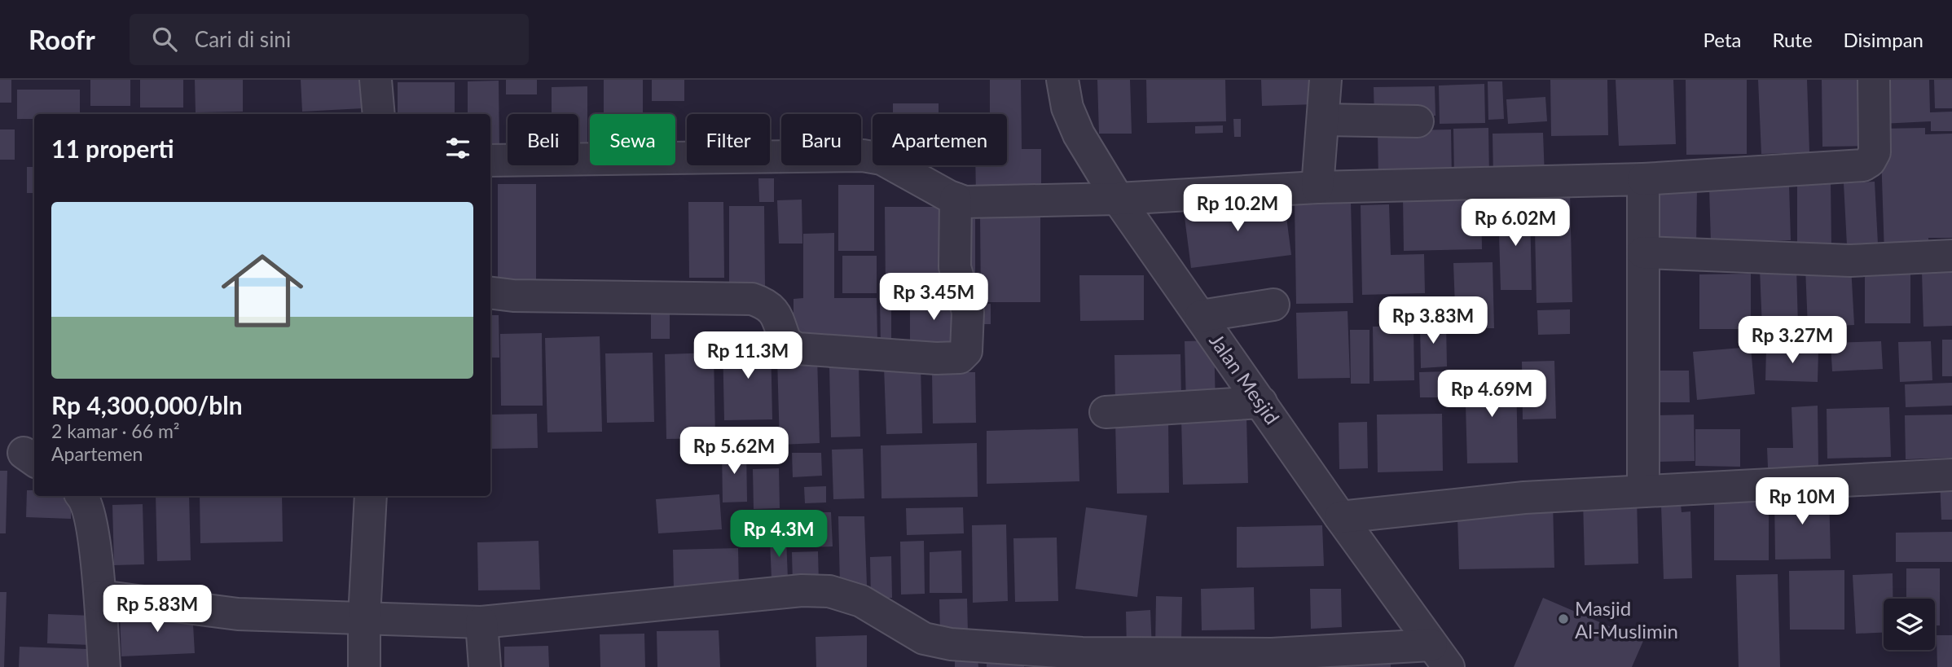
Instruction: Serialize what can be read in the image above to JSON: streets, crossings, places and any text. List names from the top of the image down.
{
  "streets": {
    "street": ["Jalan Mesjid"]
  },
  "places": ["Masjid Al-Muslimin"],
  "page": {
    "header": "Roofr",
    "search": "Cari di sini",
    "nav": ["Peta", "Rute", "Disimpan"],
    "chip": [
      "Beli",
      "Sewa",
      "Filter",
      "Baru",
      "Apartemen"
    ],
    "heading": "11 properti",
    "list": [
      {
        "name": "Rp 4,300,000/bln",
        "note": "2 kamar · 66 m² · Apartemen"
      }
    ],
    "price": [
      "Rp 10.2M",
      "Rp 6.02M",
      "Rp 3.45M",
      "Rp 3.83M",
      "Rp 3.27M",
      "Rp 11.3M",
      "Rp 4.69M",
      "Rp 5.62M",
      "Rp 10M",
      "Rp 4.3M",
      "Rp 5.83M"
    ]
  }
}
